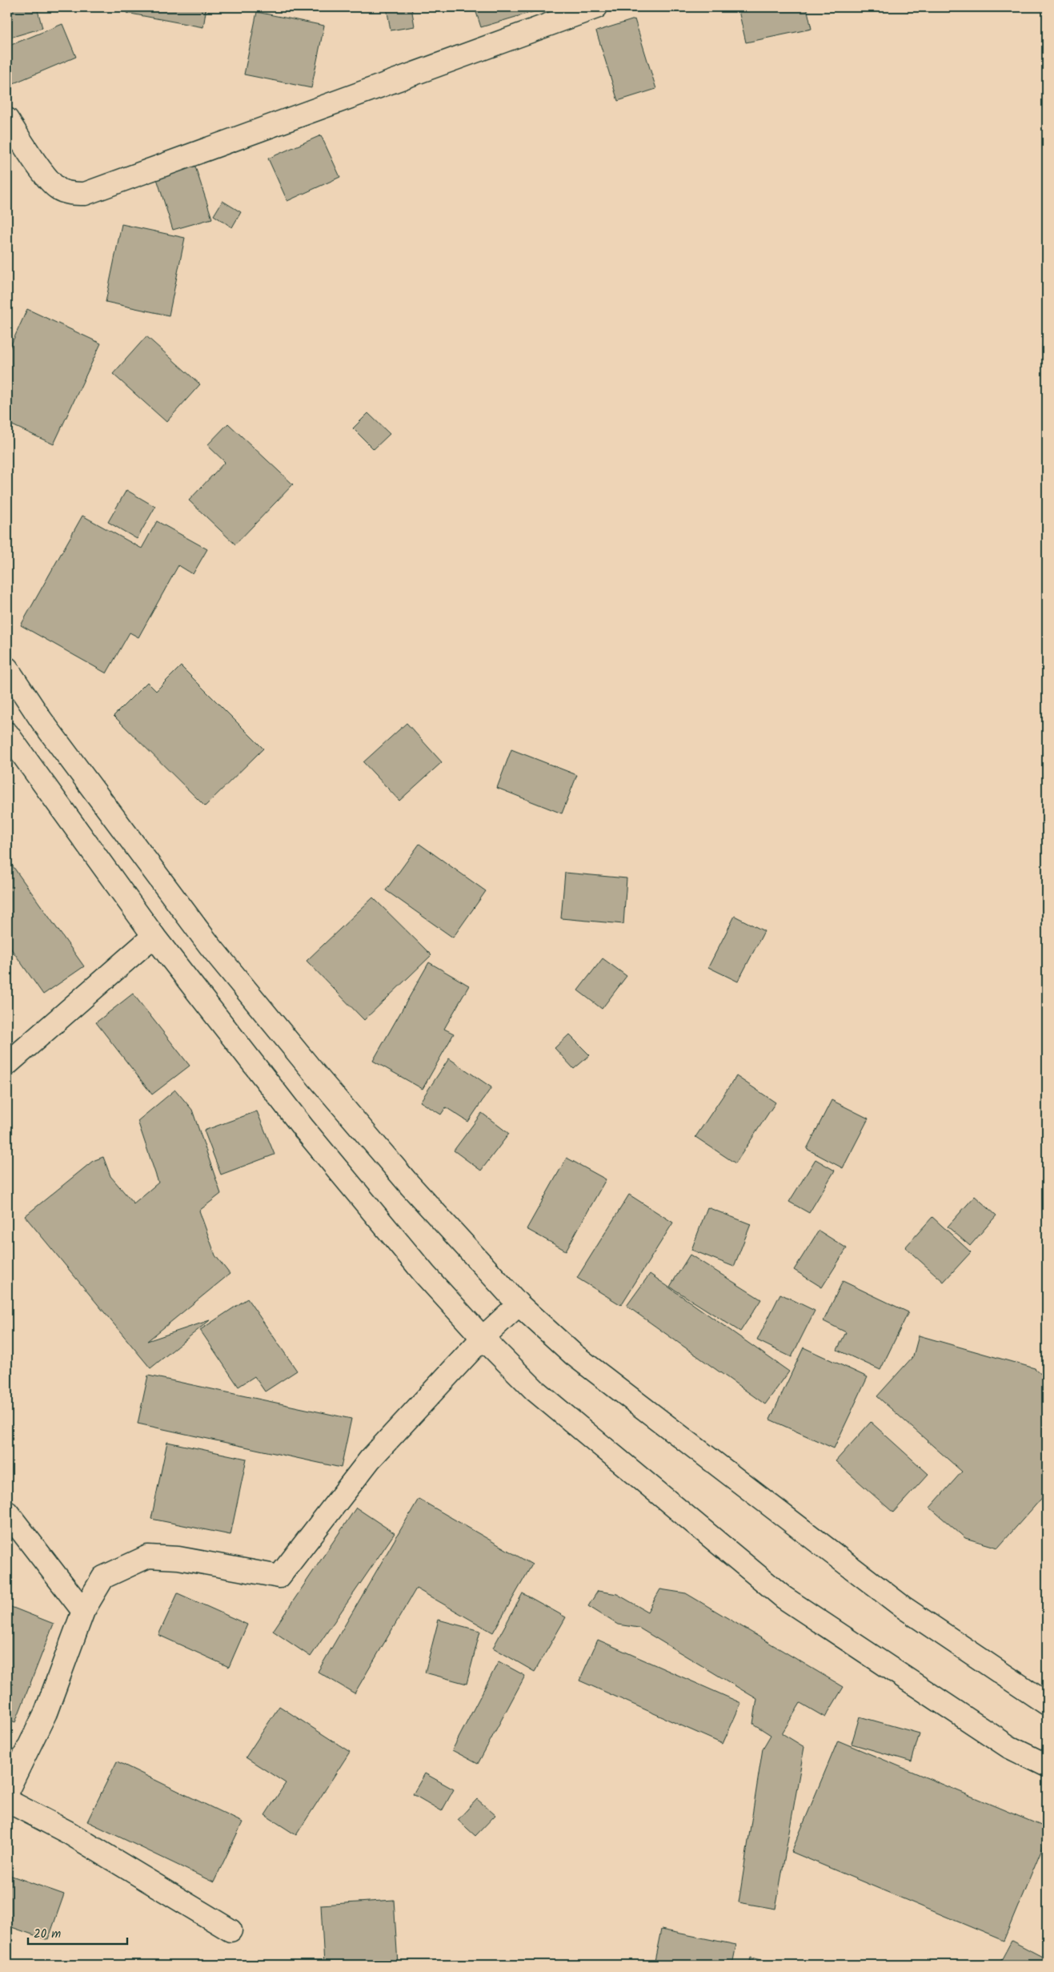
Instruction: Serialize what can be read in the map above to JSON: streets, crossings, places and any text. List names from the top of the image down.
{
  "scale_bar": "20 m"
}
